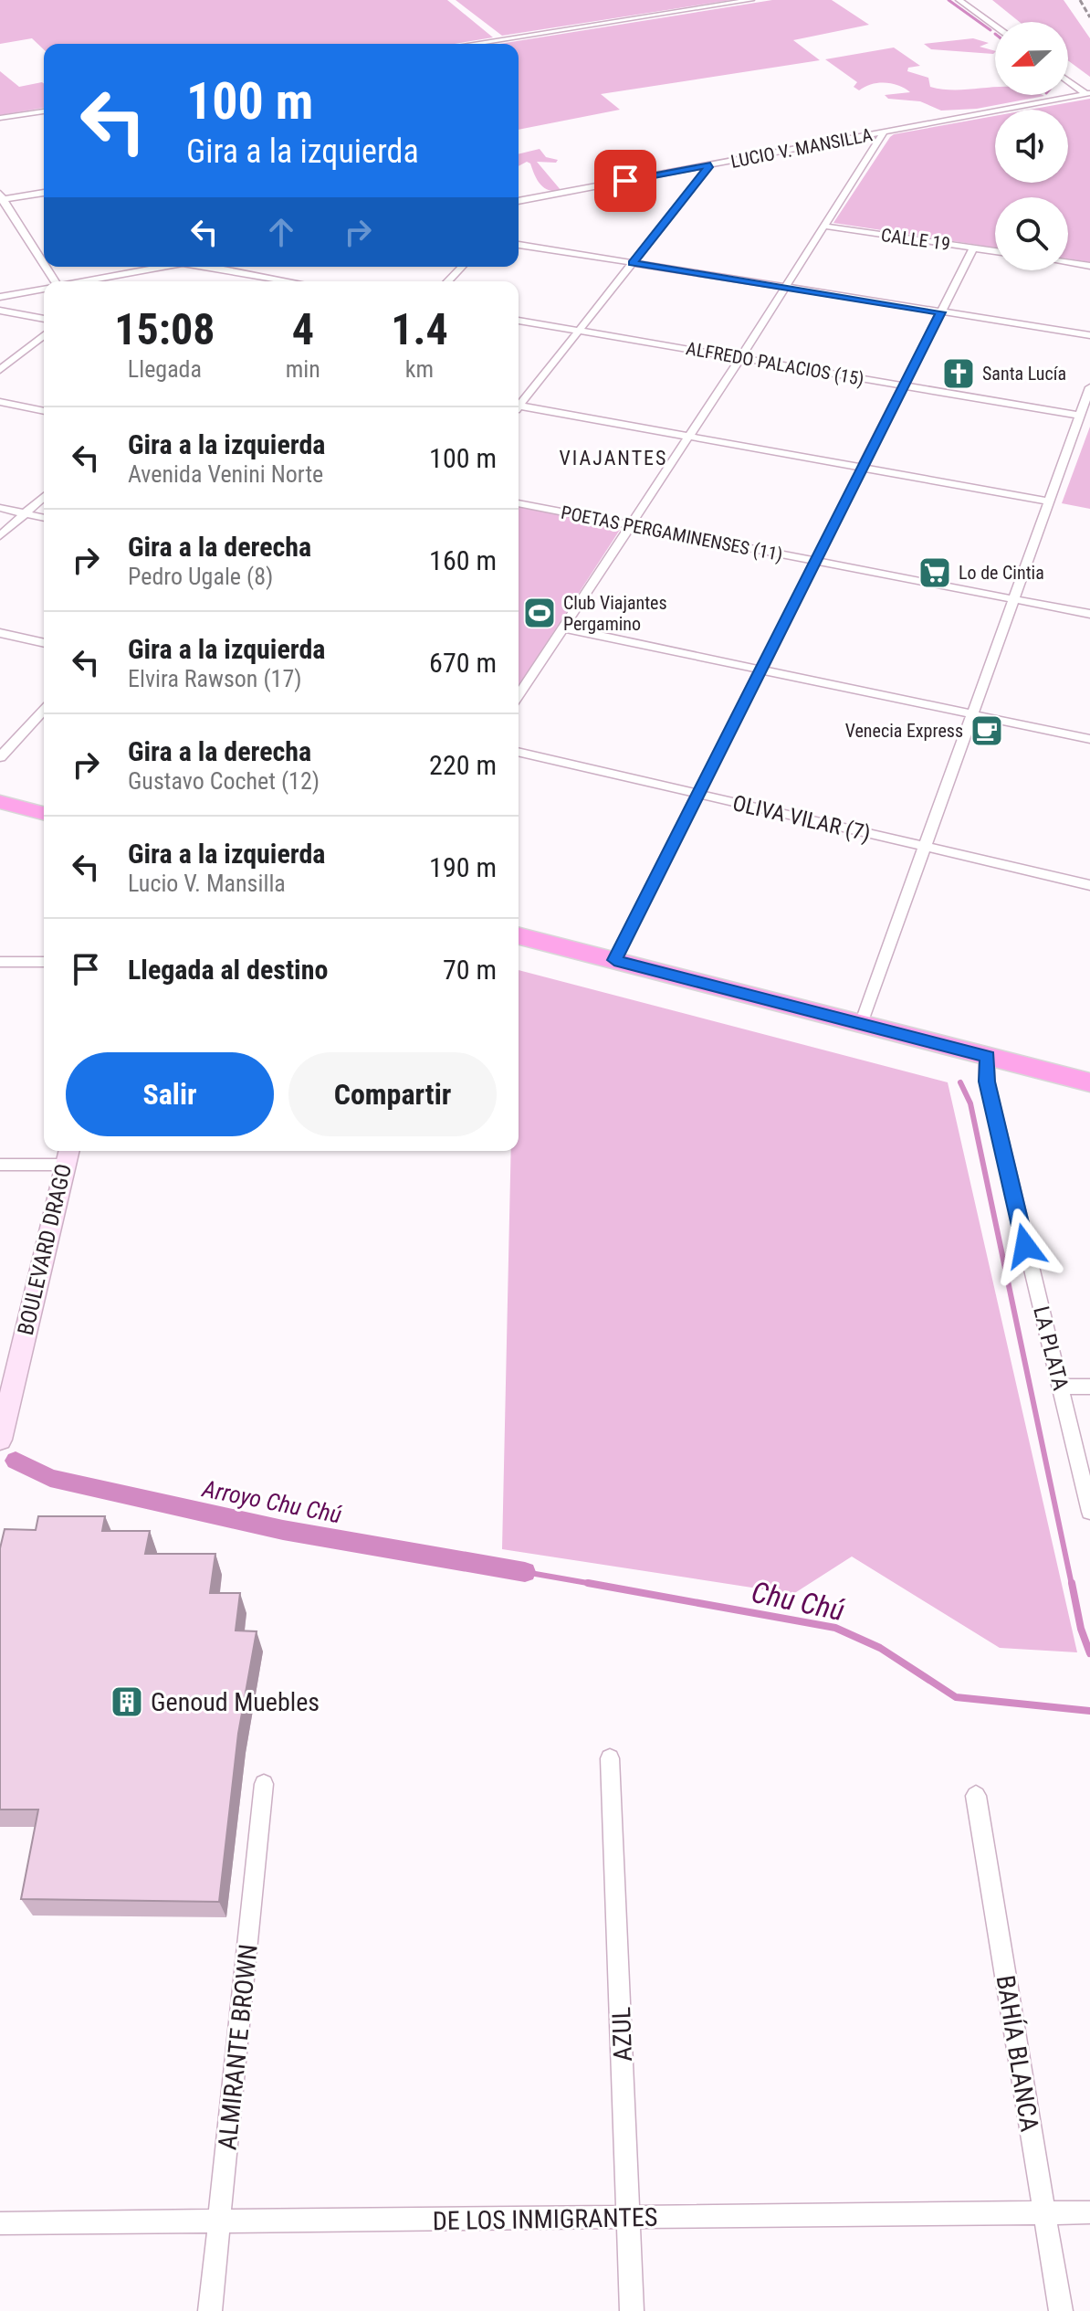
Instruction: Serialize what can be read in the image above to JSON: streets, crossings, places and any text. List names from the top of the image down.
{
  "streets": {
    "main road": ["BOULEVARD DRAGO"],
    "street": [
      "LUCIO V. MANSILLA",
      "CALLE 19",
      "ALFREDO PALACIOS (15)",
      "POETAS PERGAMINENSES (11)",
      "OLIVA VILAR (7)",
      "LA PLATA",
      "AZUL",
      "ALMIRANTE BROWN",
      "BAHÍA BLANCA",
      "DE LOS INMIGRANTES"
    ]
  },
  "crossings": [
    ["AZUL", "DE LOS INMIGRANTES"],
    ["ALMIRANTE BROWN", "DE LOS INMIGRANTES"],
    ["BAHÍA BLANCA", "DE LOS INMIGRANTES"]
  ],
  "districts": ["VIAJANTES"],
  "water": ["Arroyo Chu Chú", "Chu Chú"],
  "places": {
    "church": ["Santa Lucía"],
    "supermarket": ["Lo de Cintia"],
    "sports": ["Club Viajantes Pergamino"],
    "cafe": ["Venecia Express"],
    "building": ["Genoud Muebles"]
  },
  "north": "left",
  "page": {
    "turn": ["100 m", "Gira a la izquierda"],
    "eta": [
      "15:08",
      "Llegada",
      "4",
      "min",
      "1.4",
      "km"
    ],
    "list": [
      {
        "name": "Gira a la izquierda",
        "note": "Avenida Venini Norte",
        "value": "100 m"
      },
      {
        "name": "Gira a la derecha",
        "note": "Pedro Ugale (8)",
        "value": "160 m"
      },
      {
        "name": "Gira a la izquierda",
        "note": "Elvira Rawson (17)",
        "value": "670 m"
      },
      {
        "name": "Gira a la derecha",
        "note": "Gustavo Cochet (12)",
        "value": "220 m"
      },
      {
        "name": "Gira a la izquierda",
        "note": "Lucio V. Mansilla",
        "value": "190 m"
      },
      {
        "name": "Llegada al destino",
        "value": "70 m"
      }
    ],
    "buttons": ["Salir", "Compartir"]
  }
}
